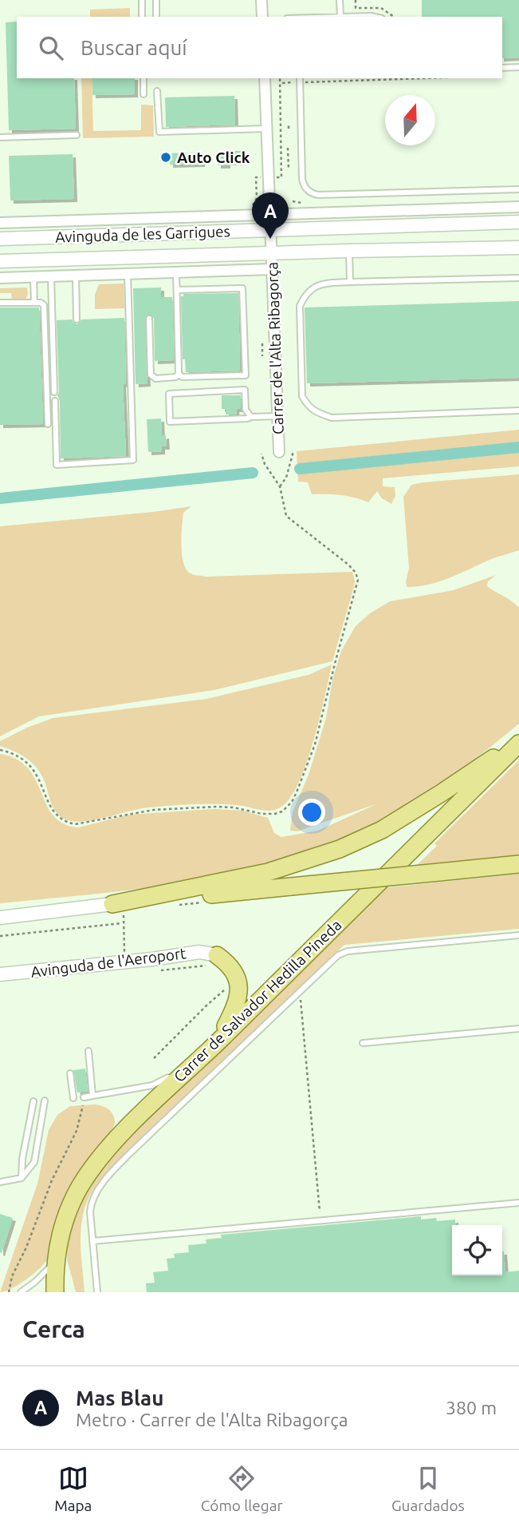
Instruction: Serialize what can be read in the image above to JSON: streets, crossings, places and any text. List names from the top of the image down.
{
  "streets": {
    "main road": ["Carrer de Salvador Hedilla Pineda"],
    "street": ["Avinguda de les Garrigues", "Carrer de l'Alta Ribagorça", "Avinguda de l'Aeroport"]
  },
  "crossings": [
    ["Avinguda de les Garrigues", "Carrer de l'Alta Ribagorça"]
  ],
  "places": ["Auto Click"],
  "north": "top",
  "page": {
    "search": "Buscar aquí",
    "pins": "A",
    "heading": "Cerca",
    "list": [
      {
        "mark": "A",
        "name": "Mas Blau",
        "note": "Metro · Carrer de l'Alta Ribagorça",
        "value": "380 m"
      }
    ],
    "nav": ["Mapa", "Cómo llegar", "Guardados"]
  }
}
